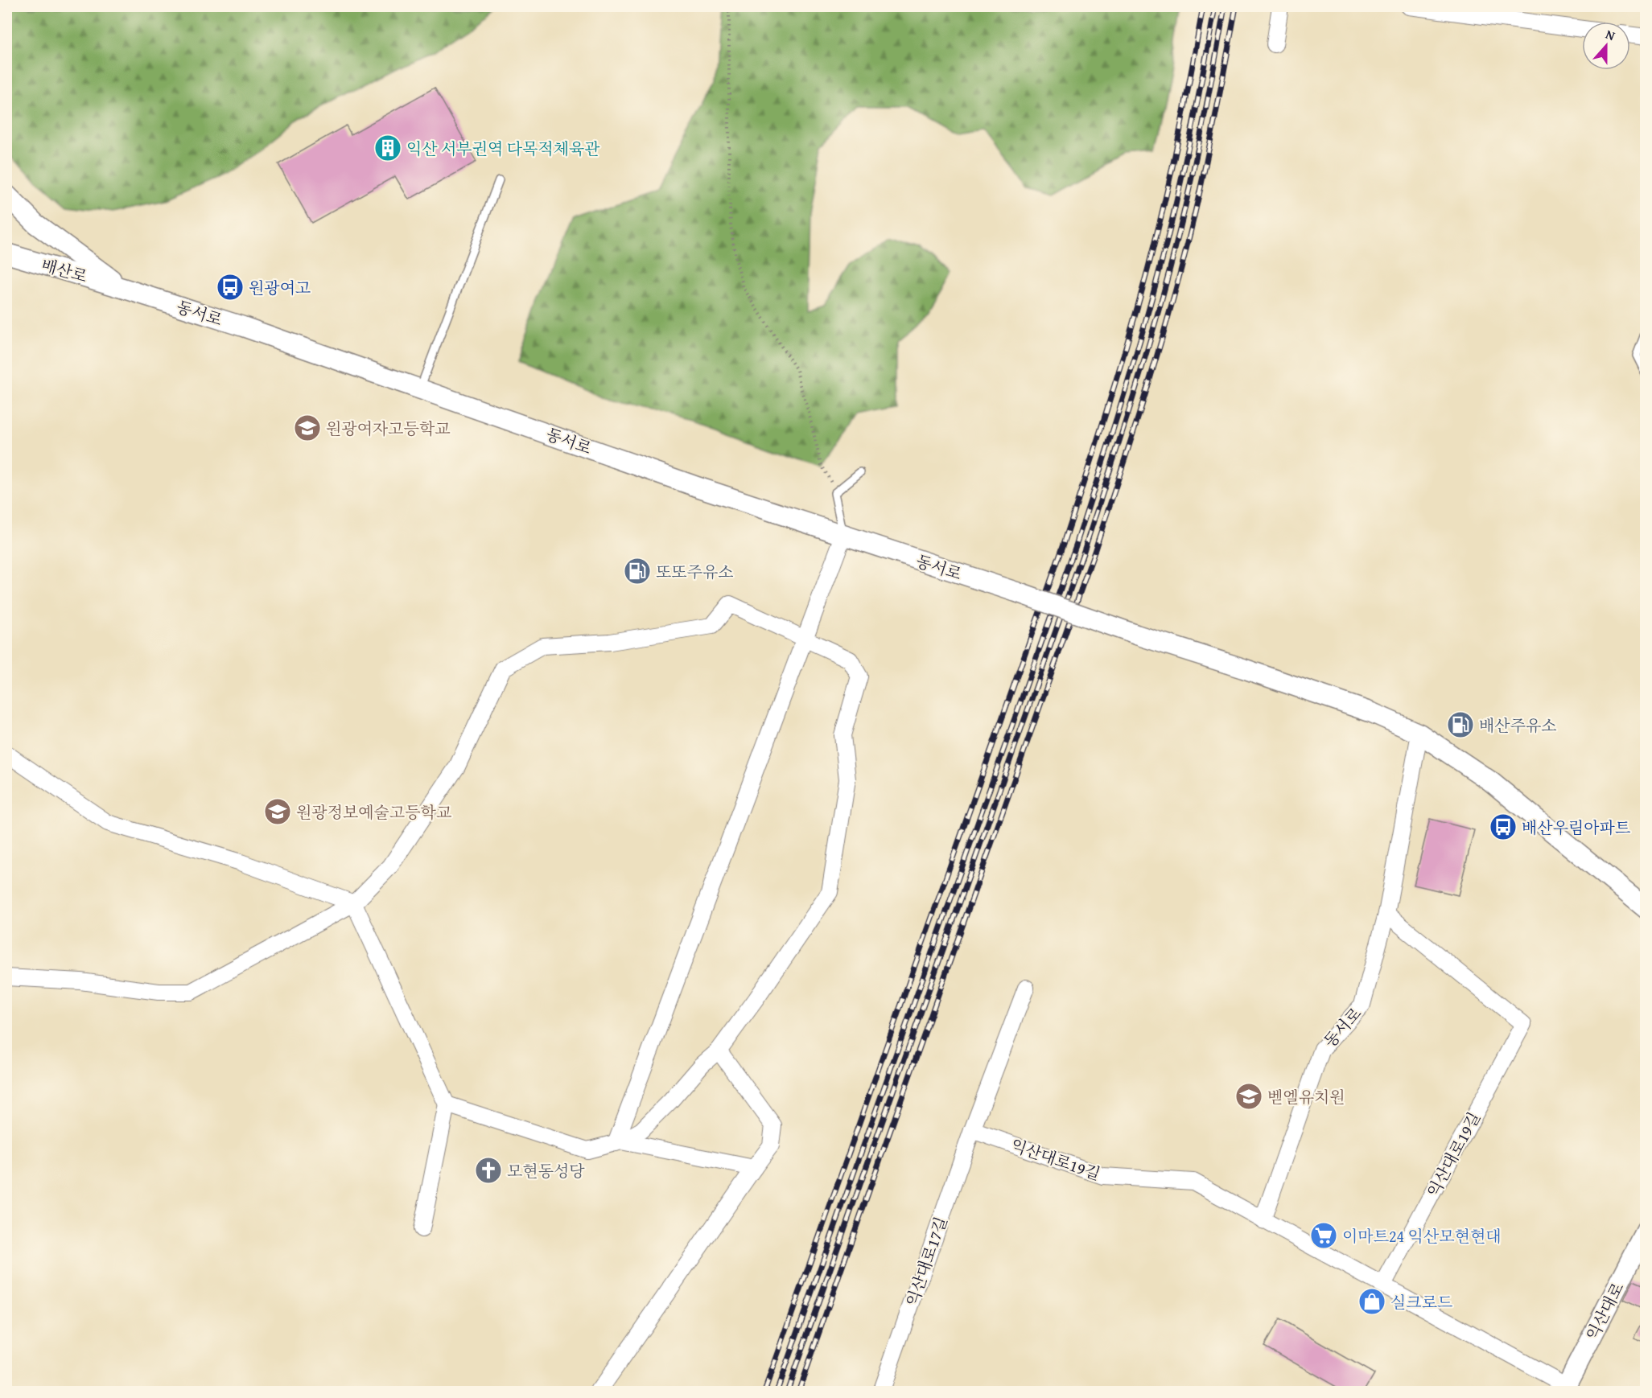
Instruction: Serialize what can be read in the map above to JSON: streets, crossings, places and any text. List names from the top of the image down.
{
  "streets": {
    "street": [
      "배산로",
      "동서로",
      "익산대로19길",
      "익산대로17길",
      "익산대로"
    ]
  },
  "crossings": [
    ["배산로", "동서로"],
    ["동서로", "익산대로19길"],
    ["익산대로19길", "익산대로17길"],
    ["익산대로19길", "익산대로"]
  ],
  "places": {
    "building": ["익산 서부권역 다목적체육관"],
    "bus stop": ["원광여고", "배산우림아파트"],
    "school or university": ["원광여자고등학교", "원광정보예술고등학교", "벧엘유치원"],
    "fuel station": ["또또주유소", "배산주유소"],
    "church": ["모현동성당"],
    "supermarket": ["이마트24 익산모현현대"],
    "shop": ["실크로드"]
  },
  "north": "top"
}
